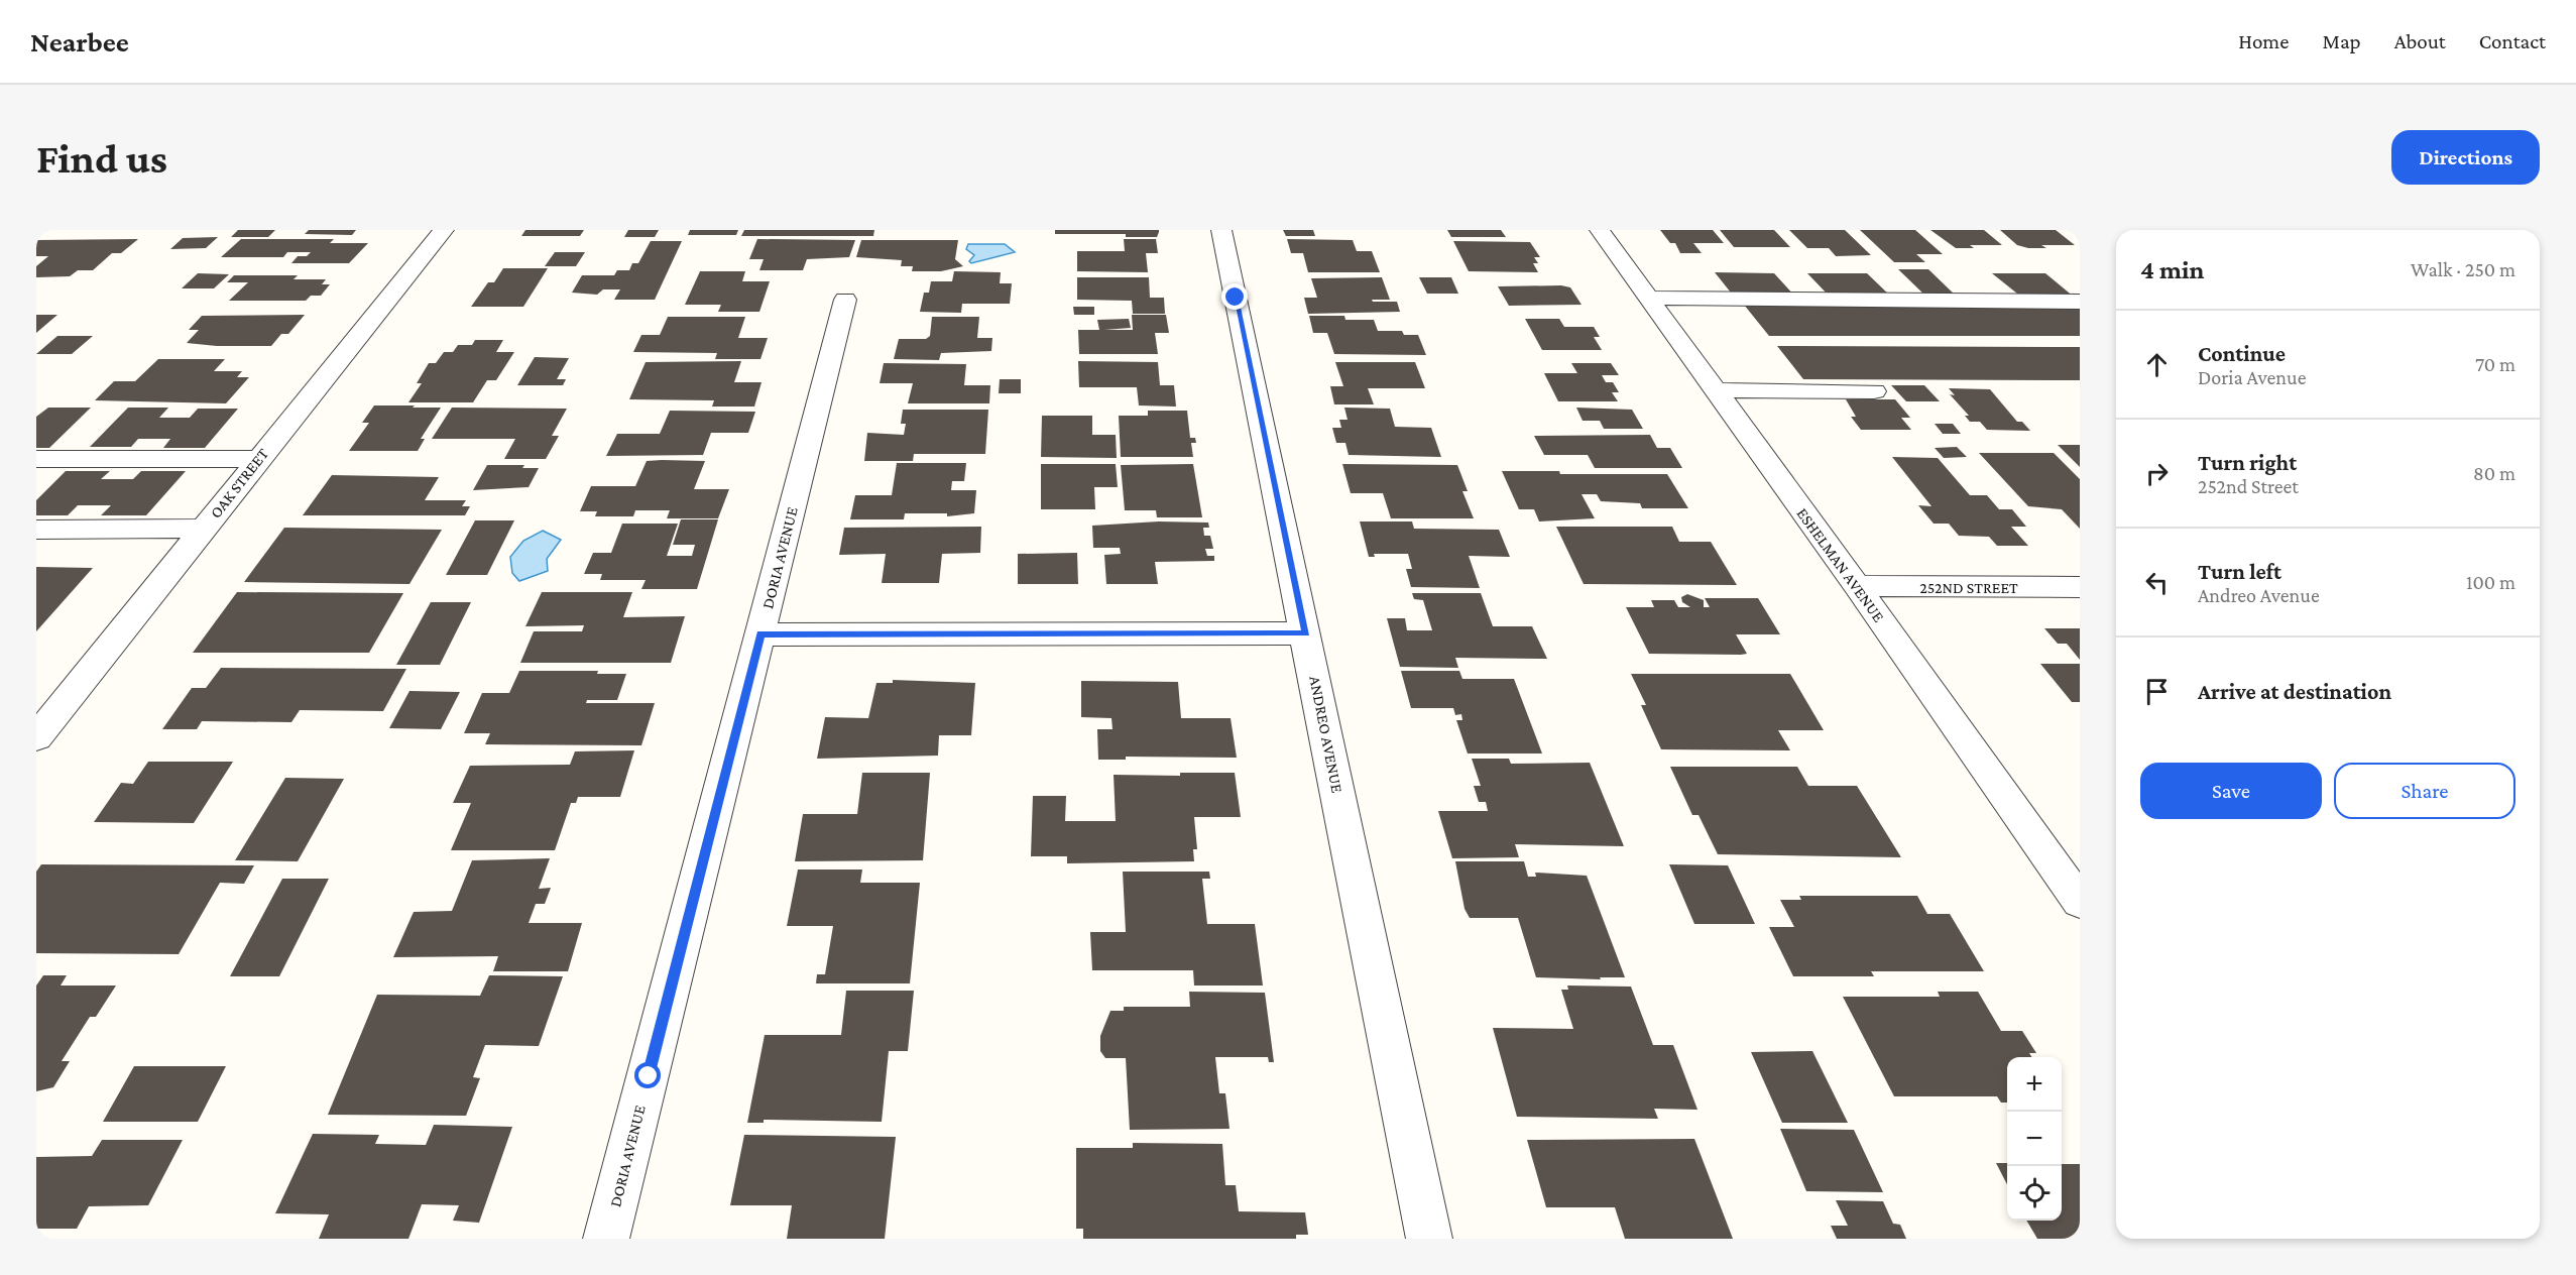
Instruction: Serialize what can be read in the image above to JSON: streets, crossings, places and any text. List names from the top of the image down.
{
  "streets": {
    "street": [
      "OAK STREET",
      "DORIA AVENUE",
      "ESHELMAN AVENUE",
      "252ND STREET",
      "ANDREO AVENUE"
    ]
  },
  "crossings": [
    ["ESHELMAN AVENUE", "252ND STREET"]
  ],
  "page": {
    "header": "Nearbee",
    "nav": [
      "Home",
      "Map",
      "About",
      "Contact"
    ],
    "buttons": [
      "Directions",
      ["Save", "Share"]
    ],
    "title": "Find us",
    "heading": ["4 min", "Walk · 250 m"],
    "list": [
      ["Continue", "Doria Avenue", "70 m"],
      ["Turn right", "252nd Street", "80 m"],
      ["Turn left", "Andreo Avenue", "100 m"],
      "Arrive at destination"
    ],
    "map_buttons": ["+", "−"]
  }
}
